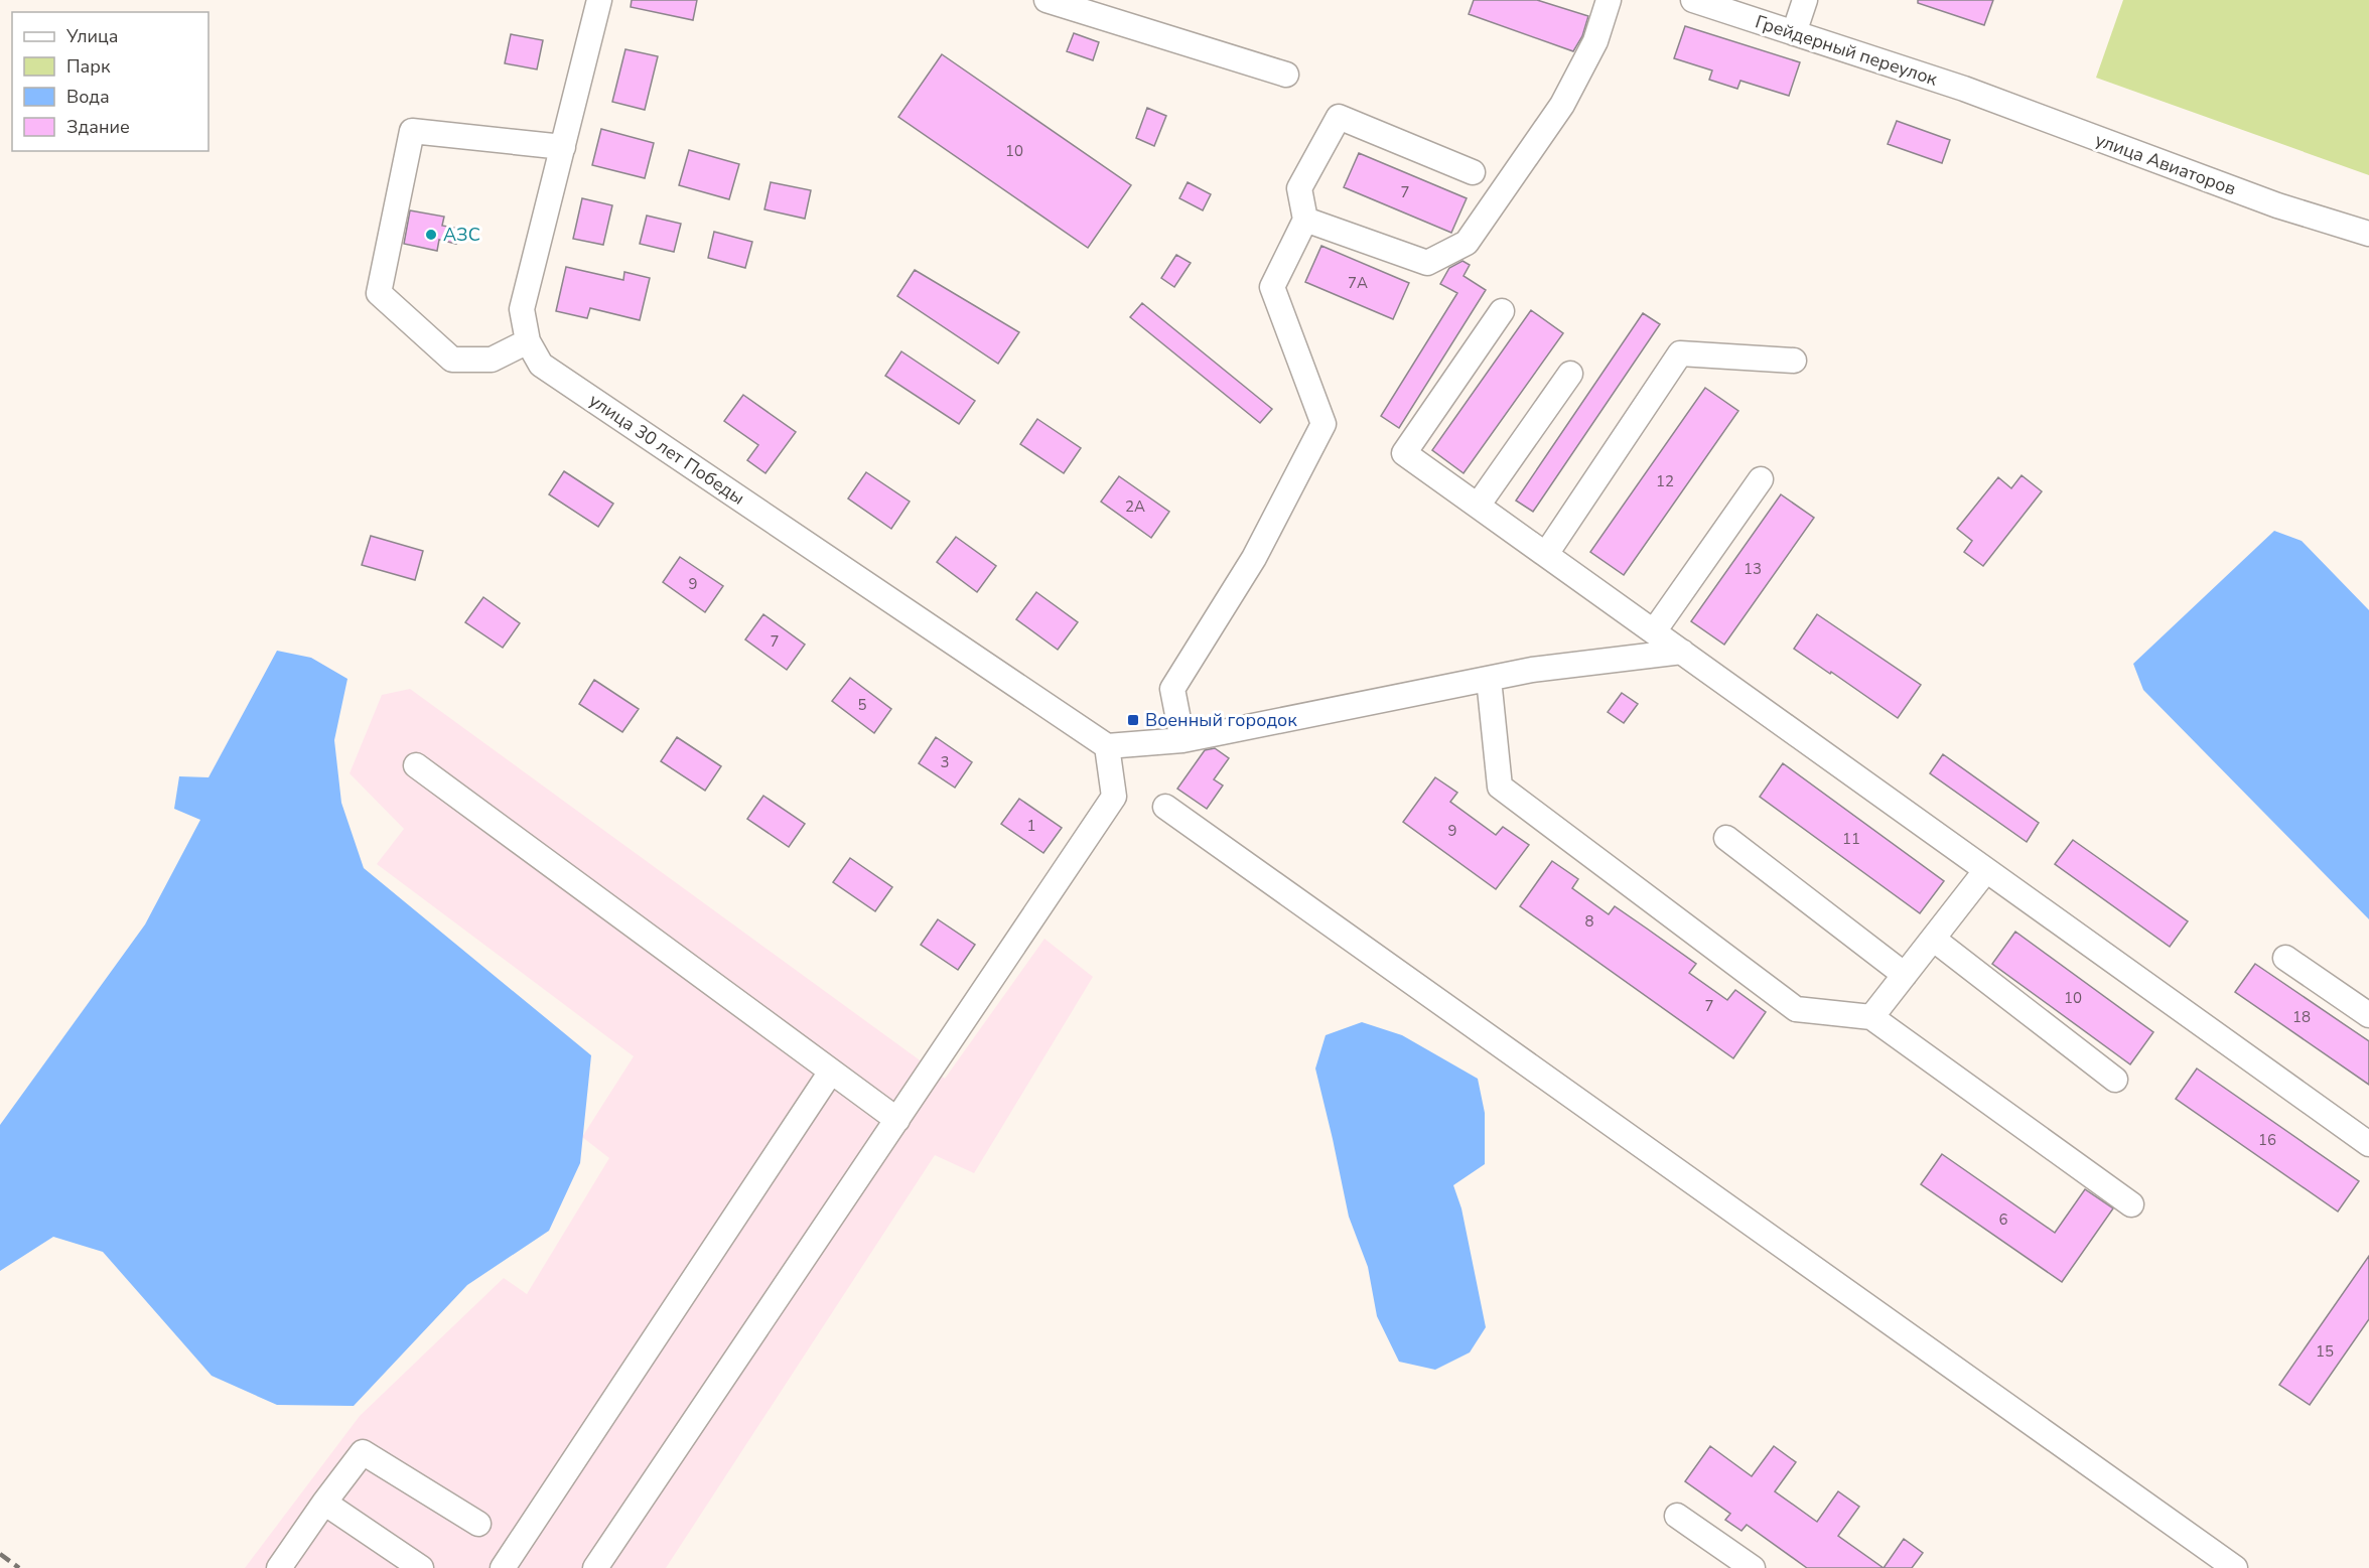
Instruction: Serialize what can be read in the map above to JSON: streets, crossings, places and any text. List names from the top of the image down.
{
  "streets": {
    "street": ["Грейдерный переулок", "улица Авиаторов", "улица 30 лет Победы"]
  },
  "crossings": [
    ["Грейдерный переулок", "улица Авиаторов"]
  ],
  "places": {
    "other": ["АЗС"],
    "transit": ["Военный городок"]
  },
  "house_numbers": [
    "10",
    "7",
    "7А",
    "12",
    "2А",
    "13",
    "9",
    "7",
    "5",
    "3",
    "1",
    "9",
    "11",
    "8",
    "10",
    "7",
    "18",
    "16",
    "6",
    "15"
  ],
  "legend": [
    "Улица",
    "Парк",
    "Вода",
    "Здание"
  ]
}
